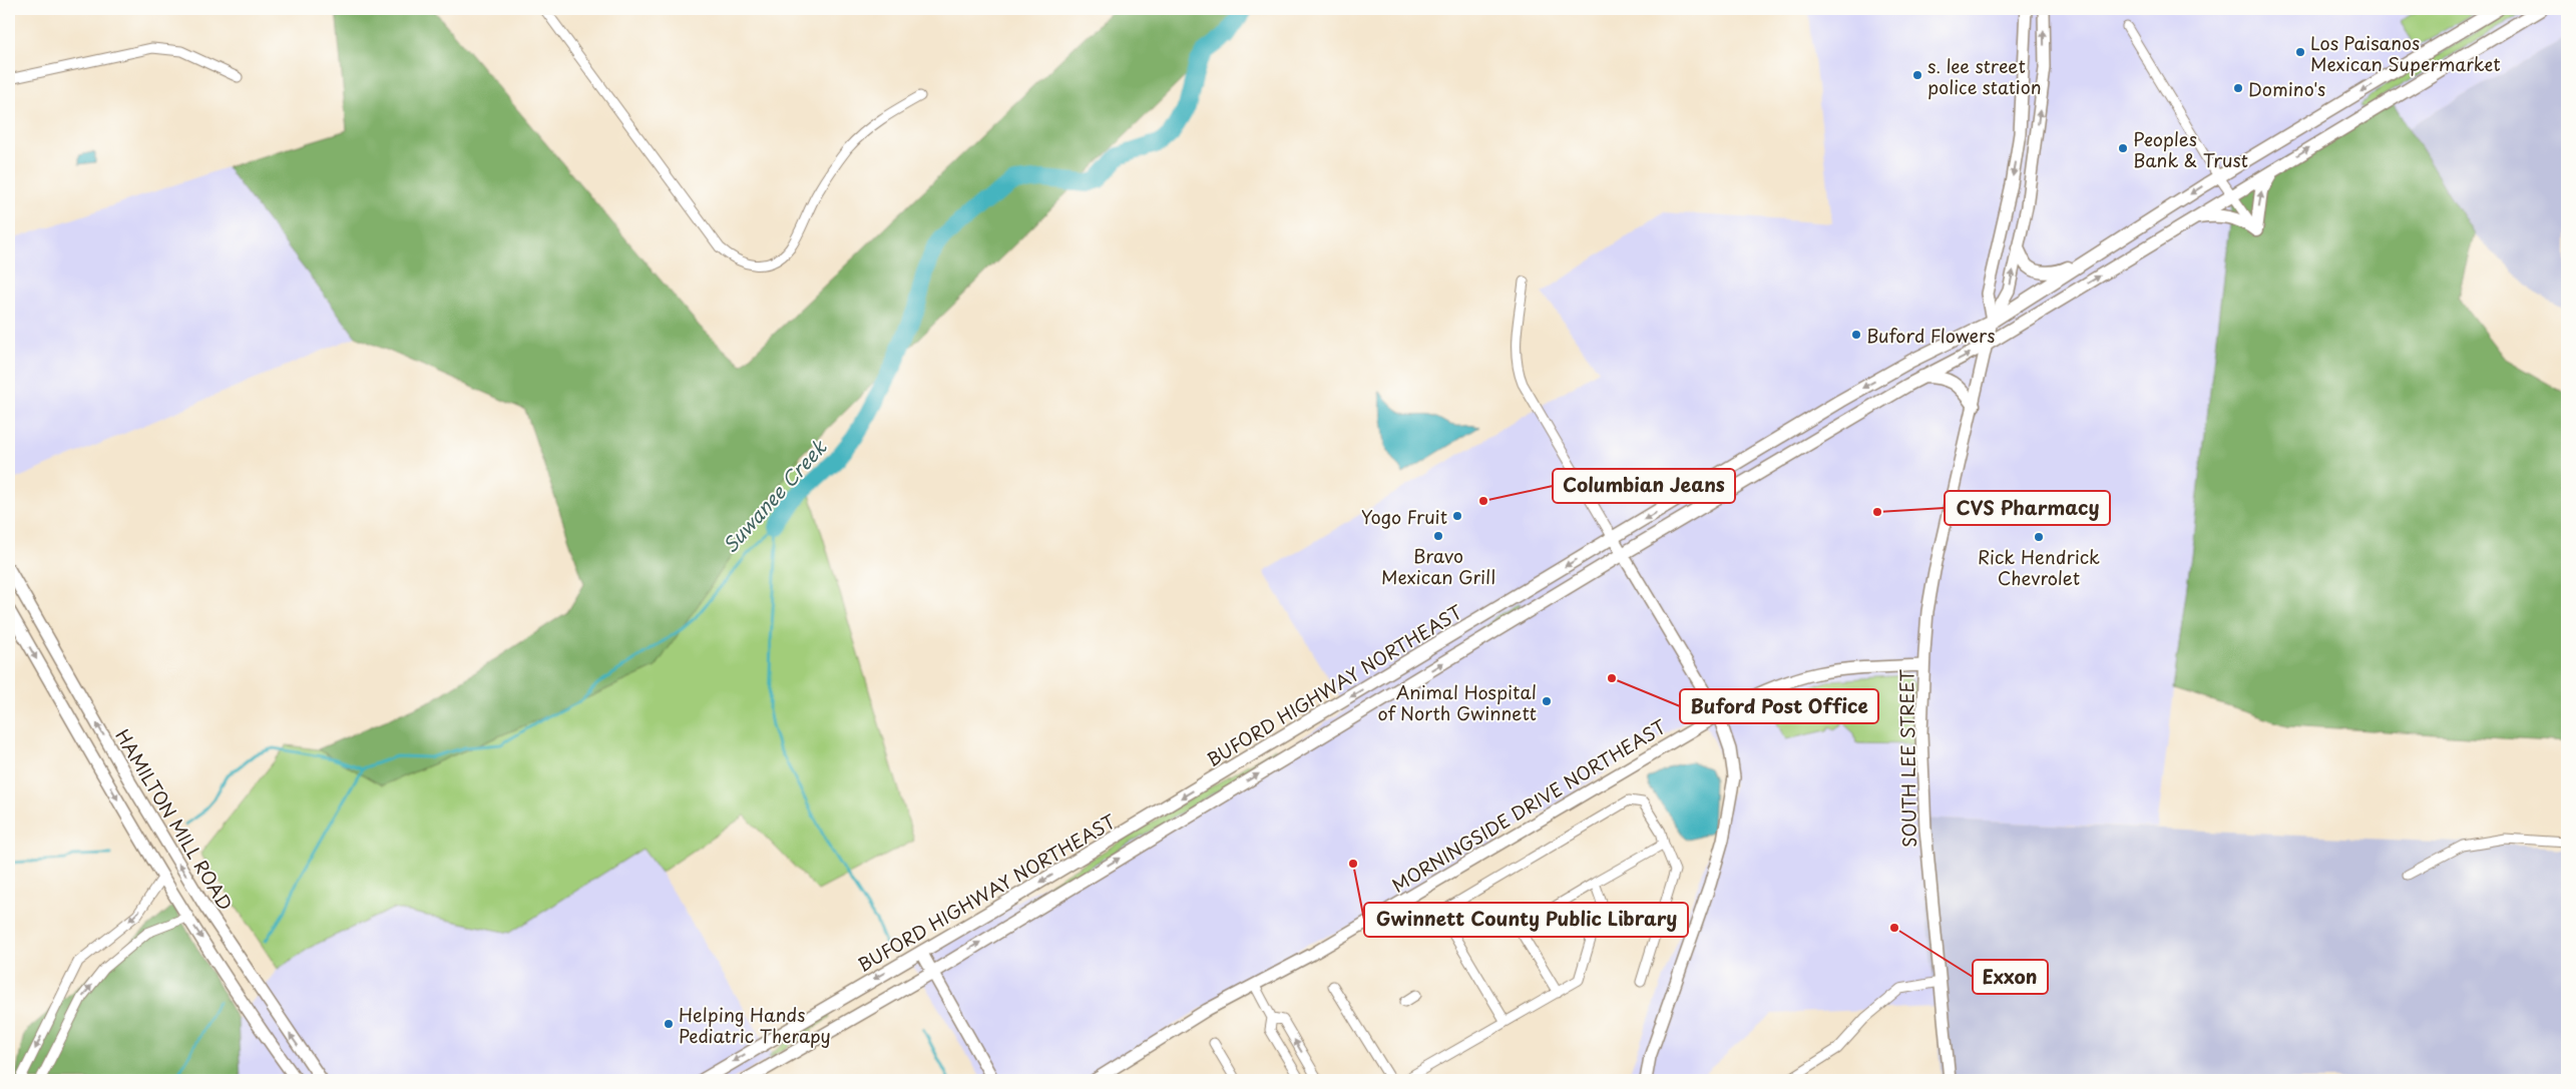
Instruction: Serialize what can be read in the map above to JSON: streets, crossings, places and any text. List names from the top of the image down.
{
  "streets": {
    "main road": ["BUFORD HIGHWAY NORTHEAST"],
    "street": ["SOUTH LEE STREET", "MORNINGSIDE DRIVE NORTHEAST", "HAMILTON MILL ROAD"]
  },
  "crossings": [
    ["BUFORD HIGHWAY NORTHEAST", "SOUTH LEE STREET"],
    ["SOUTH LEE STREET", "MORNINGSIDE DRIVE NORTHEAST"]
  ],
  "water": ["Suwanee Creek"],
  "places": [
    "Los Paisanos Mexican Supermarket",
    "s. lee street police station",
    "Domino's",
    "Peoples Bank & Trust",
    "Buford Flowers",
    "Columbian Jeans",
    "CVS Pharmacy",
    "Yogo Fruit",
    "Bravo Mexican Grill",
    "Rick Hendrick Chevrolet",
    "Buford Post Office",
    "Animal Hospital of North Gwinnett",
    "Gwinnett County Public Library",
    "Exxon",
    "Helping Hands Pediatric Therapy"
  ]
}
